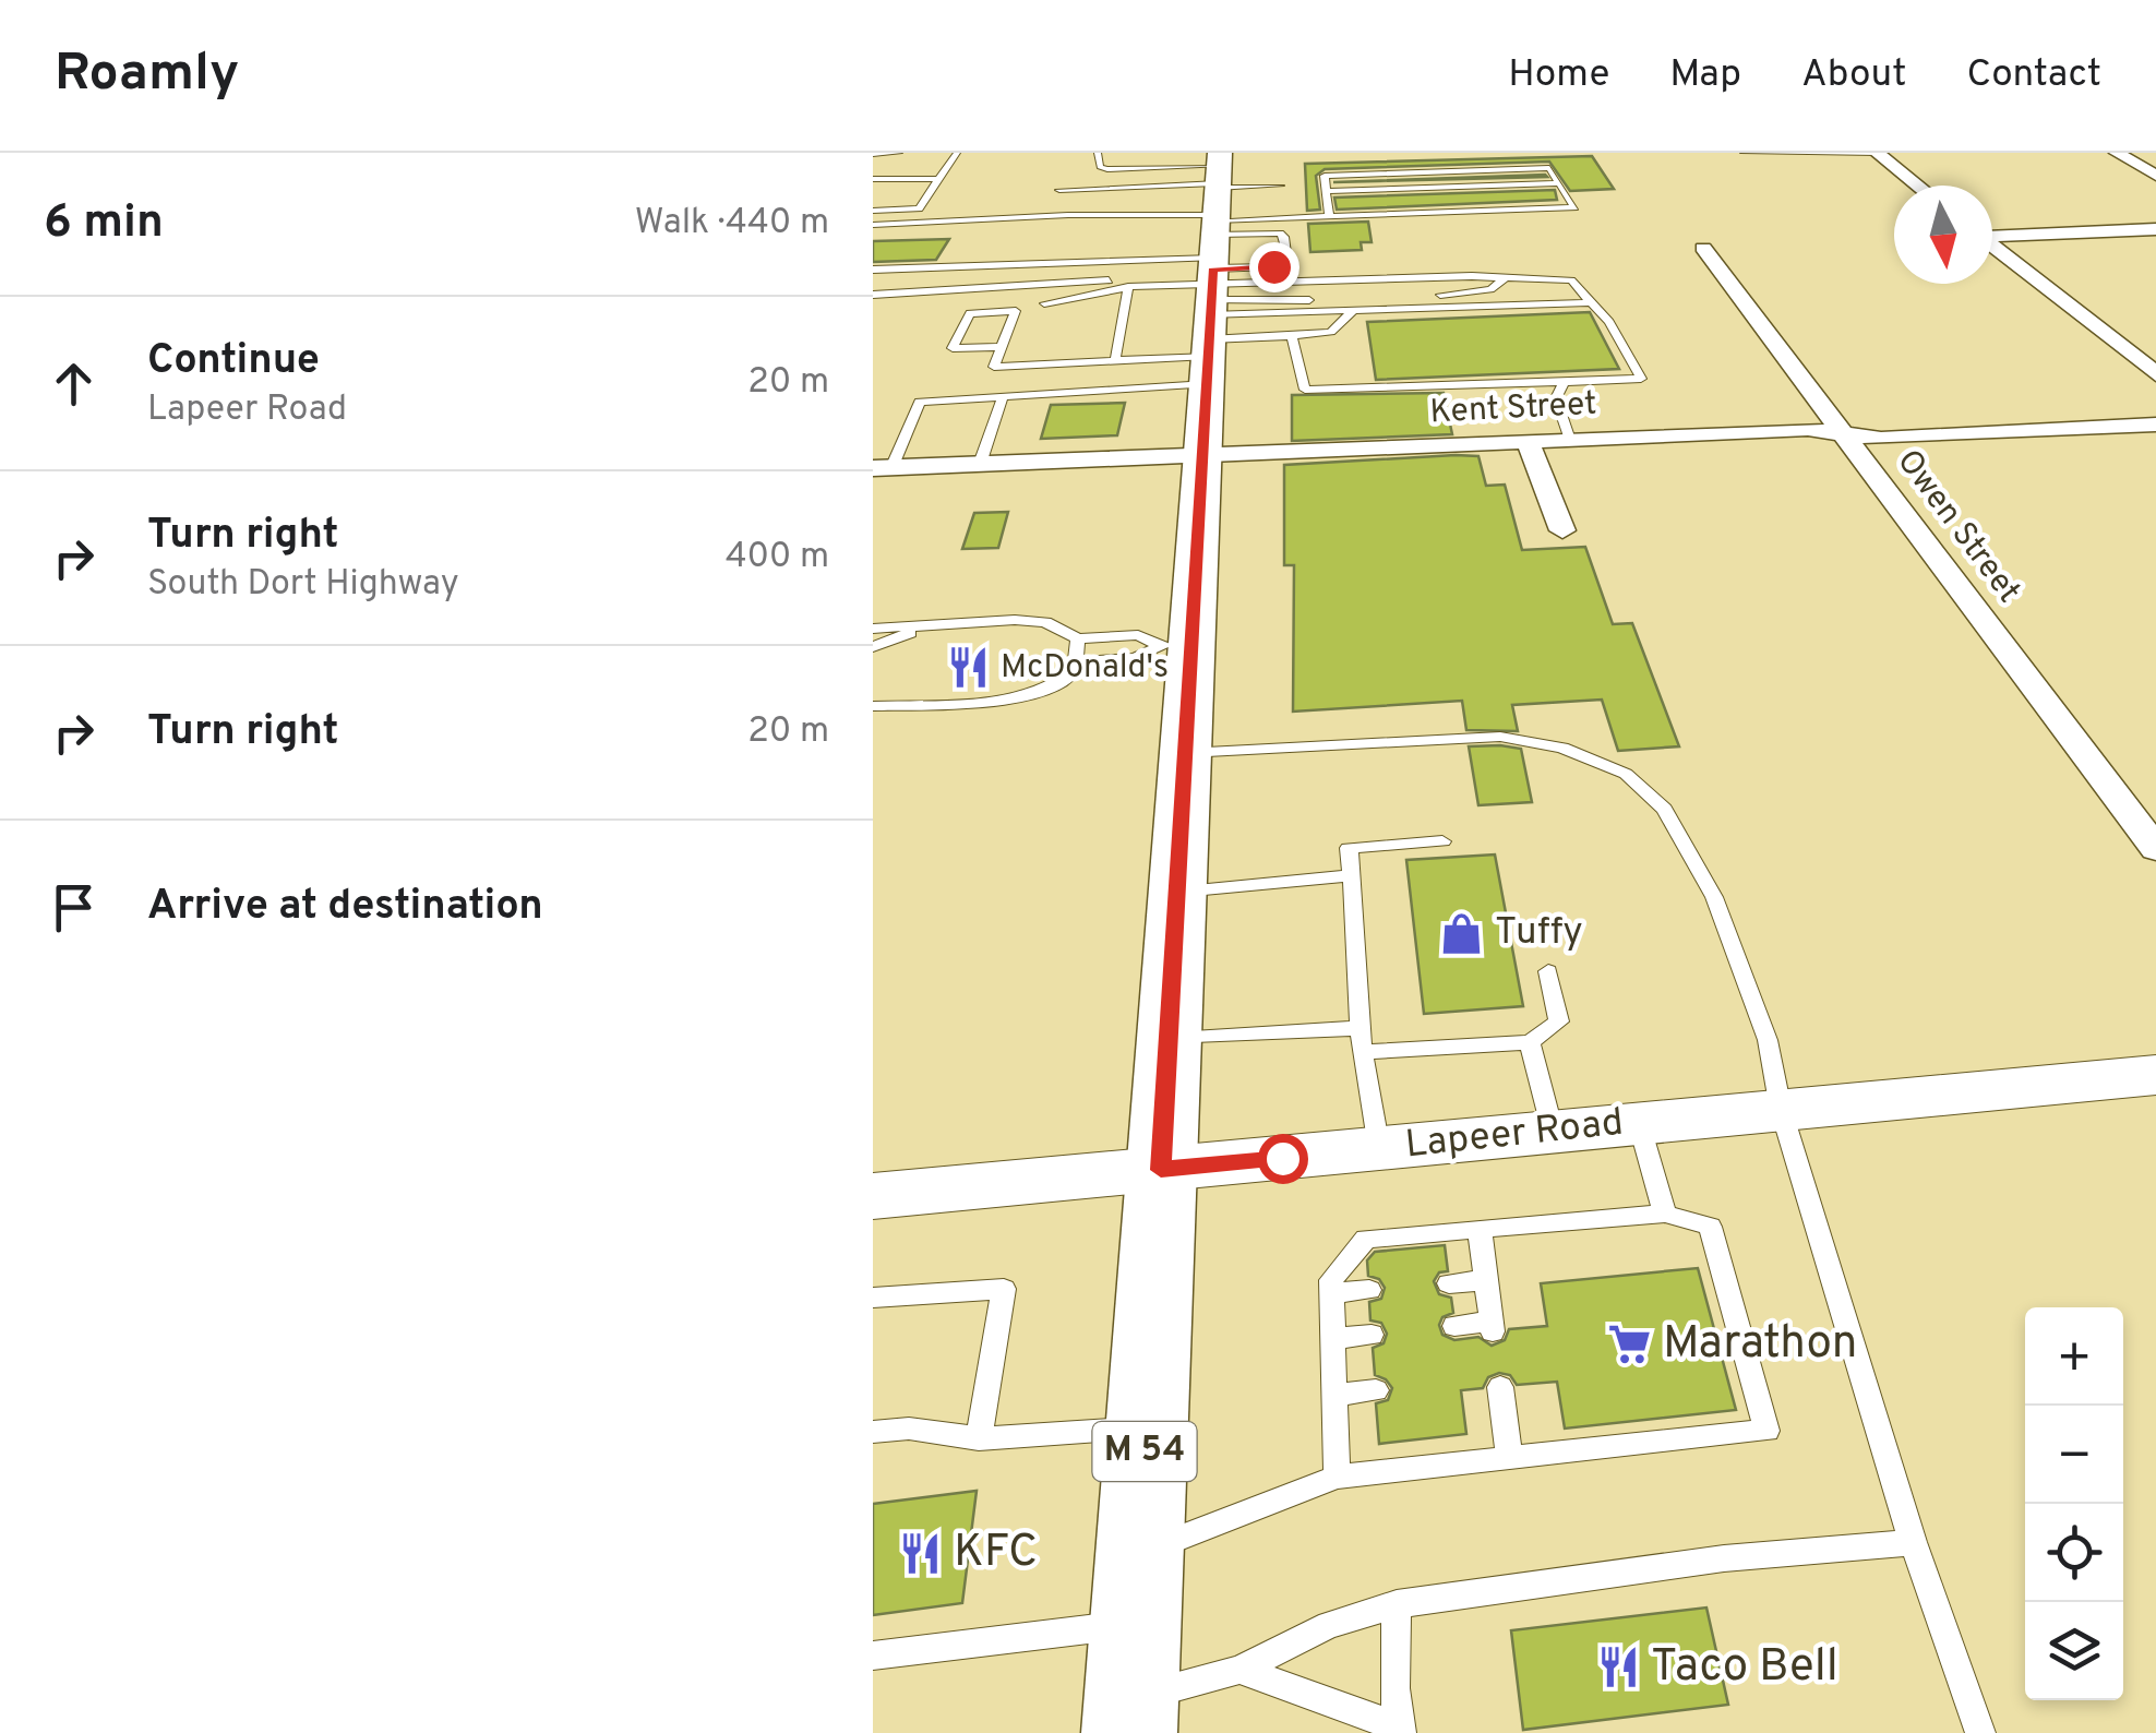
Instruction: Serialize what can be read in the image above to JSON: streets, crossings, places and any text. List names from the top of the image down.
{
  "streets": {
    "main road": ["Lapeer Road", "M 54"],
    "street": ["Kent Street", "Owen Street"]
  },
  "crossings": [
    ["Kent Street", "Owen Street"],
    ["Kent Street", "M 54"],
    ["Lapeer Road", "M 54"]
  ],
  "places": {
    "restaurant": ["McDonald's", "KFC", "Taco Bell"],
    "shop": ["Tuffy"],
    "supermarket": ["Marathon"]
  },
  "north": "bottom",
  "page": {
    "header": "Roamly",
    "nav": [
      "Home",
      "Map",
      "About",
      "Contact"
    ],
    "heading": ["6 min", "Walk · 440 m"],
    "list": [
      ["Continue", "Lapeer Road", "20 m"],
      ["Turn right", "South Dort Highway", "400 m"],
      ["Turn right", "20 m"],
      "Arrive at destination"
    ],
    "map_buttons": ["+", "−"]
  }
}
